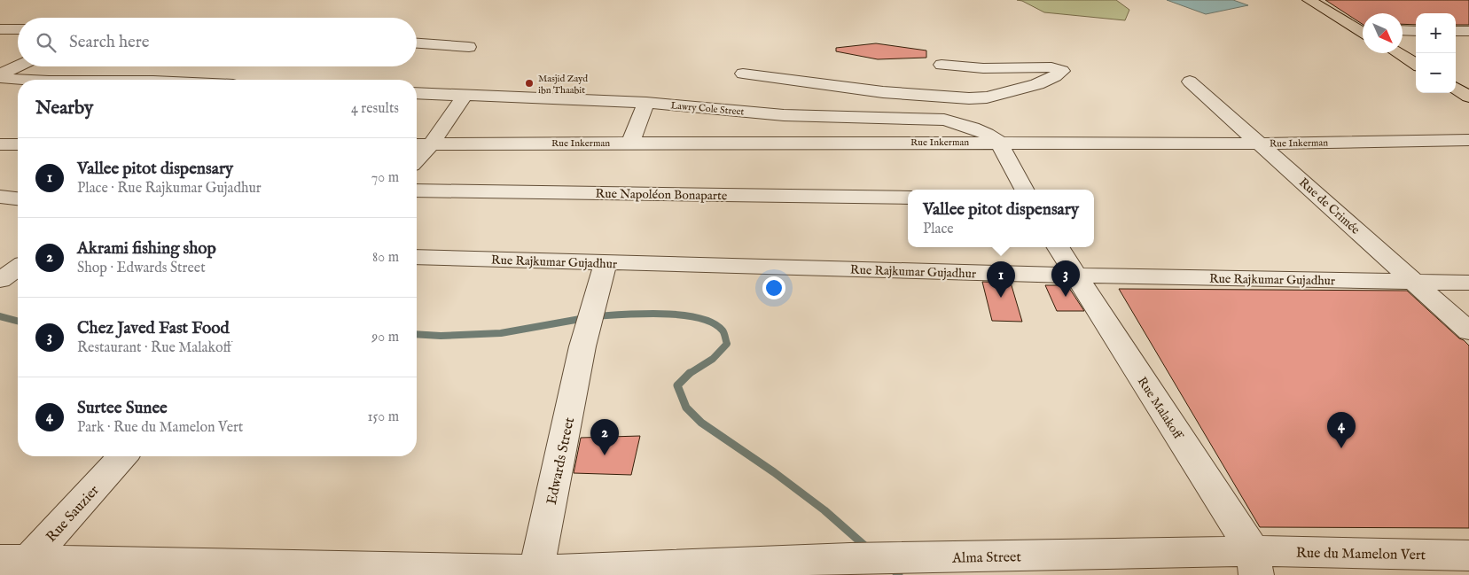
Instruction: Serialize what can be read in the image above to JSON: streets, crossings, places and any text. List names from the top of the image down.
{
  "streets": {
    "street": [
      "Lawry Cole Street",
      "Rue Inkerman",
      "Rue Napoléon Bonaparte",
      "Rue de Crimée",
      "Rue Rajkumar Gujadhur",
      "Rue Malakoff",
      "Edwards Street",
      "Rue Sauzier",
      "Rue du Mamelon Vert",
      "Alma Street"
    ]
  },
  "crossings": [
    ["Lawry Cole Street", "Rue Inkerman"],
    ["Rue Inkerman", "Rue de Crimée"],
    ["Rue de Crimée", "Rue Rajkumar Gujadhur"],
    ["Rue Rajkumar Gujadhur", "Rue Malakoff"],
    ["Rue Rajkumar Gujadhur", "Edwards Street"],
    ["Rue Malakoff", "Rue du Mamelon Vert"],
    ["Rue Malakoff", "Alma Street"],
    ["Edwards Street", "Alma Street"],
    ["Rue Sauzier", "Alma Street"],
    ["Rue du Mamelon Vert", "Alma Street"]
  ],
  "places": ["Masjid Zayd ibn Thaabit"],
  "north": "bottom right",
  "page": {
    "map_buttons": ["+", "−"],
    "search": "Search here",
    "heading": ["Nearby", "4 results"],
    "list": [
      {
        "mark": "1",
        "name": "Vallee pitot dispensary",
        "note": "Place · Rue Rajkumar Gujadhur",
        "value": "70 m"
      },
      {
        "mark": "2",
        "name": "Akrami fishing shop",
        "note": "Shop · Edwards Street",
        "value": "80 m"
      },
      {
        "mark": "3",
        "name": "Chez Javed Fast Food",
        "note": "Restaurant · Rue Malakoff",
        "value": "90 m"
      },
      {
        "mark": "4",
        "name": "Surtee Sunee",
        "note": "Park · Rue du Mamelon Vert",
        "value": "150 m"
      }
    ],
    "popup": ["Vallee pitot dispensary", "Place"],
    "pins": [
      "3",
      "1",
      "4",
      "2"
    ]
  }
}
